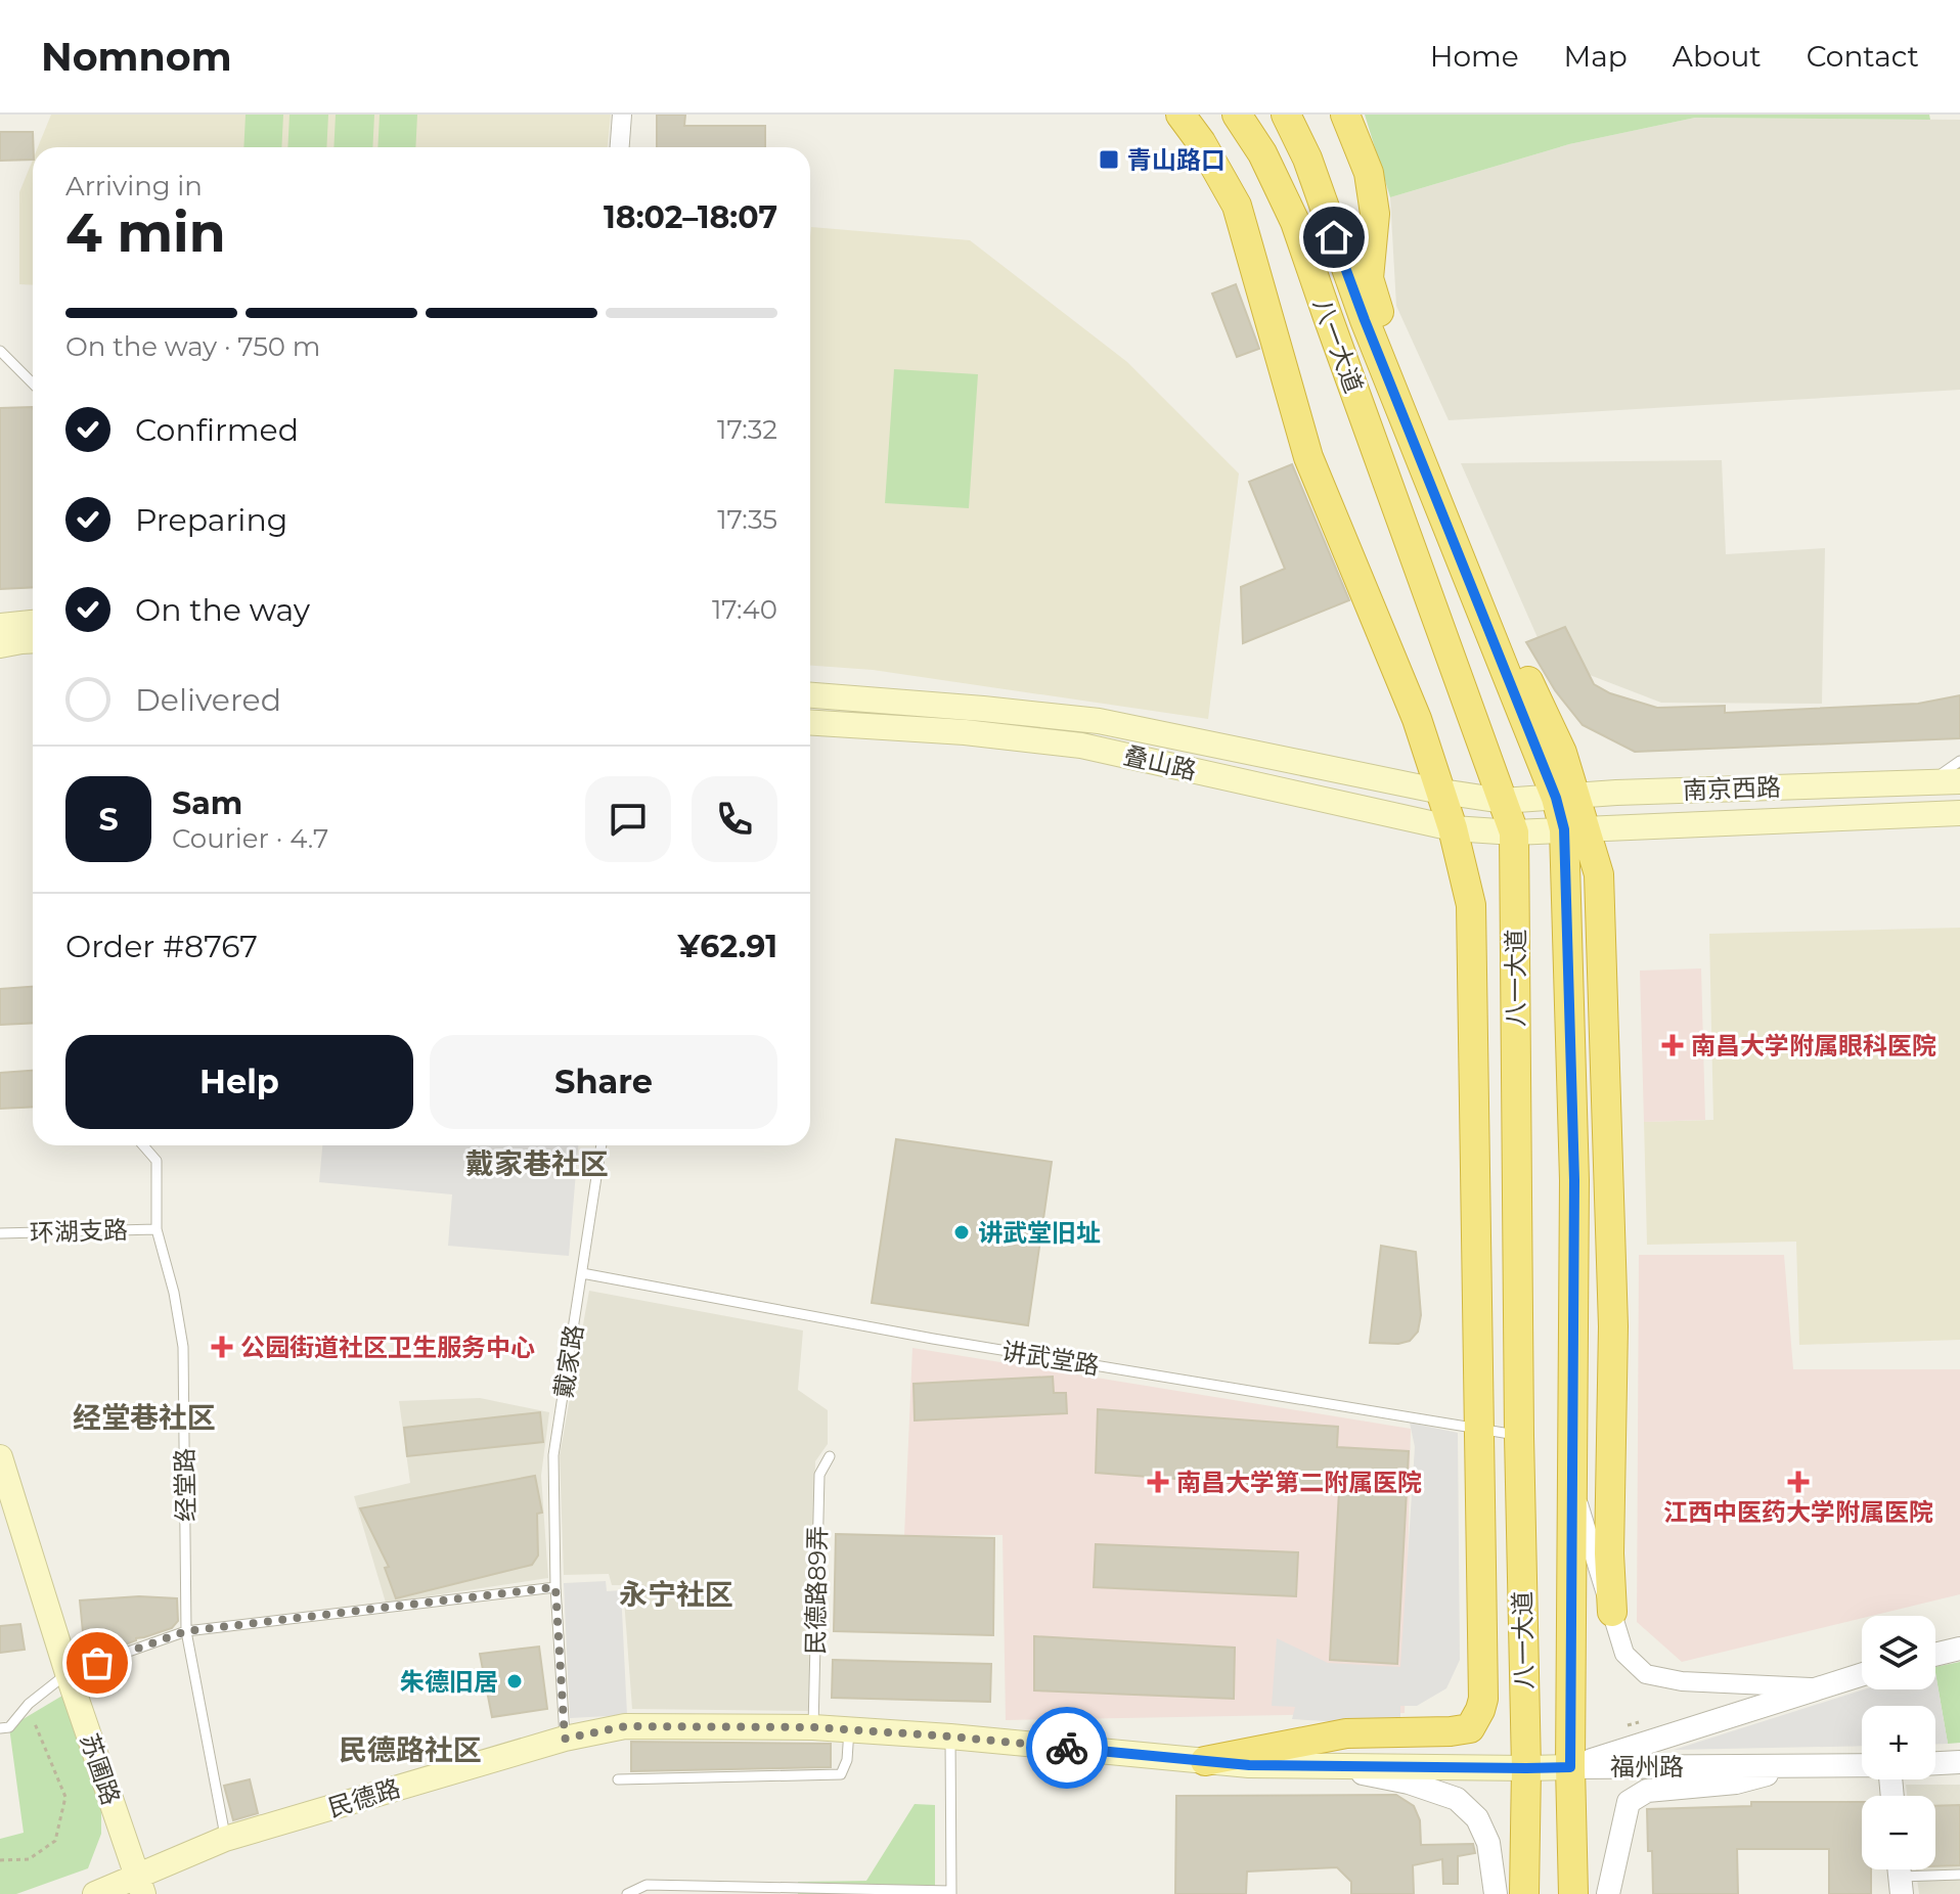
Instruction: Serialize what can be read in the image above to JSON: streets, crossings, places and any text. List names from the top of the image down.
{
  "streets": {
    "highway": ["八一大道"],
    "main road": [
      "叠山路",
      "南京西路",
      "苏圃路",
      "民德路"
    ],
    "street": ["福州路"],
    "lane": [
      "环湖支路",
      "讲武堂路",
      "戴家路",
      "经堂路",
      "民德路89弄"
    ]
  },
  "crossings": [
    ["八一大道", "叠山路"],
    ["八一大道", "南京西路"],
    ["八一大道", "讲武堂路"],
    ["八一大道", "福州路"],
    ["八一大道", "民德路"],
    ["叠山路", "南京西路"],
    ["环湖支路", "经堂路"],
    ["讲武堂路", "戴家路"],
    ["戴家路", "民德路"],
    ["经堂路", "民德路"],
    ["民德路89弄", "民德路"],
    ["福州路", "民德路"],
    ["苏圃路", "民德路"]
  ],
  "districts": [
    "戴家巷社区",
    "经堂巷社区",
    "永宁社区",
    "民德路社区"
  ],
  "places": {
    "transit": ["青山路口"],
    "health": [
      "南昌大学附属眼科医院",
      "公园街道社区卫生服务中心",
      "南昌大学第二附属医院",
      "江西中医药大学附属医院"
    ],
    "other": ["讲武堂旧址", "朱德旧居"]
  },
  "page": {
    "header": "Nomnom",
    "nav": [
      "Home",
      "Map",
      "About",
      "Contact"
    ],
    "heading": ["4 min", "Arriving in", "18:02–18:07"],
    "panel": [
      "Sam",
      "Courier · 4.7",
      "Order #8767",
      "¥62.91"
    ],
    "bar": "On the way · 750 m",
    "list": [
      ["Confirmed", "17:32"],
      ["Preparing", "17:35"],
      ["On the way", "17:40"],
      "Delivered"
    ],
    "round": "S",
    "buttons": ["Help", "Share"],
    "map_buttons": ["+", "−"]
  }
}
